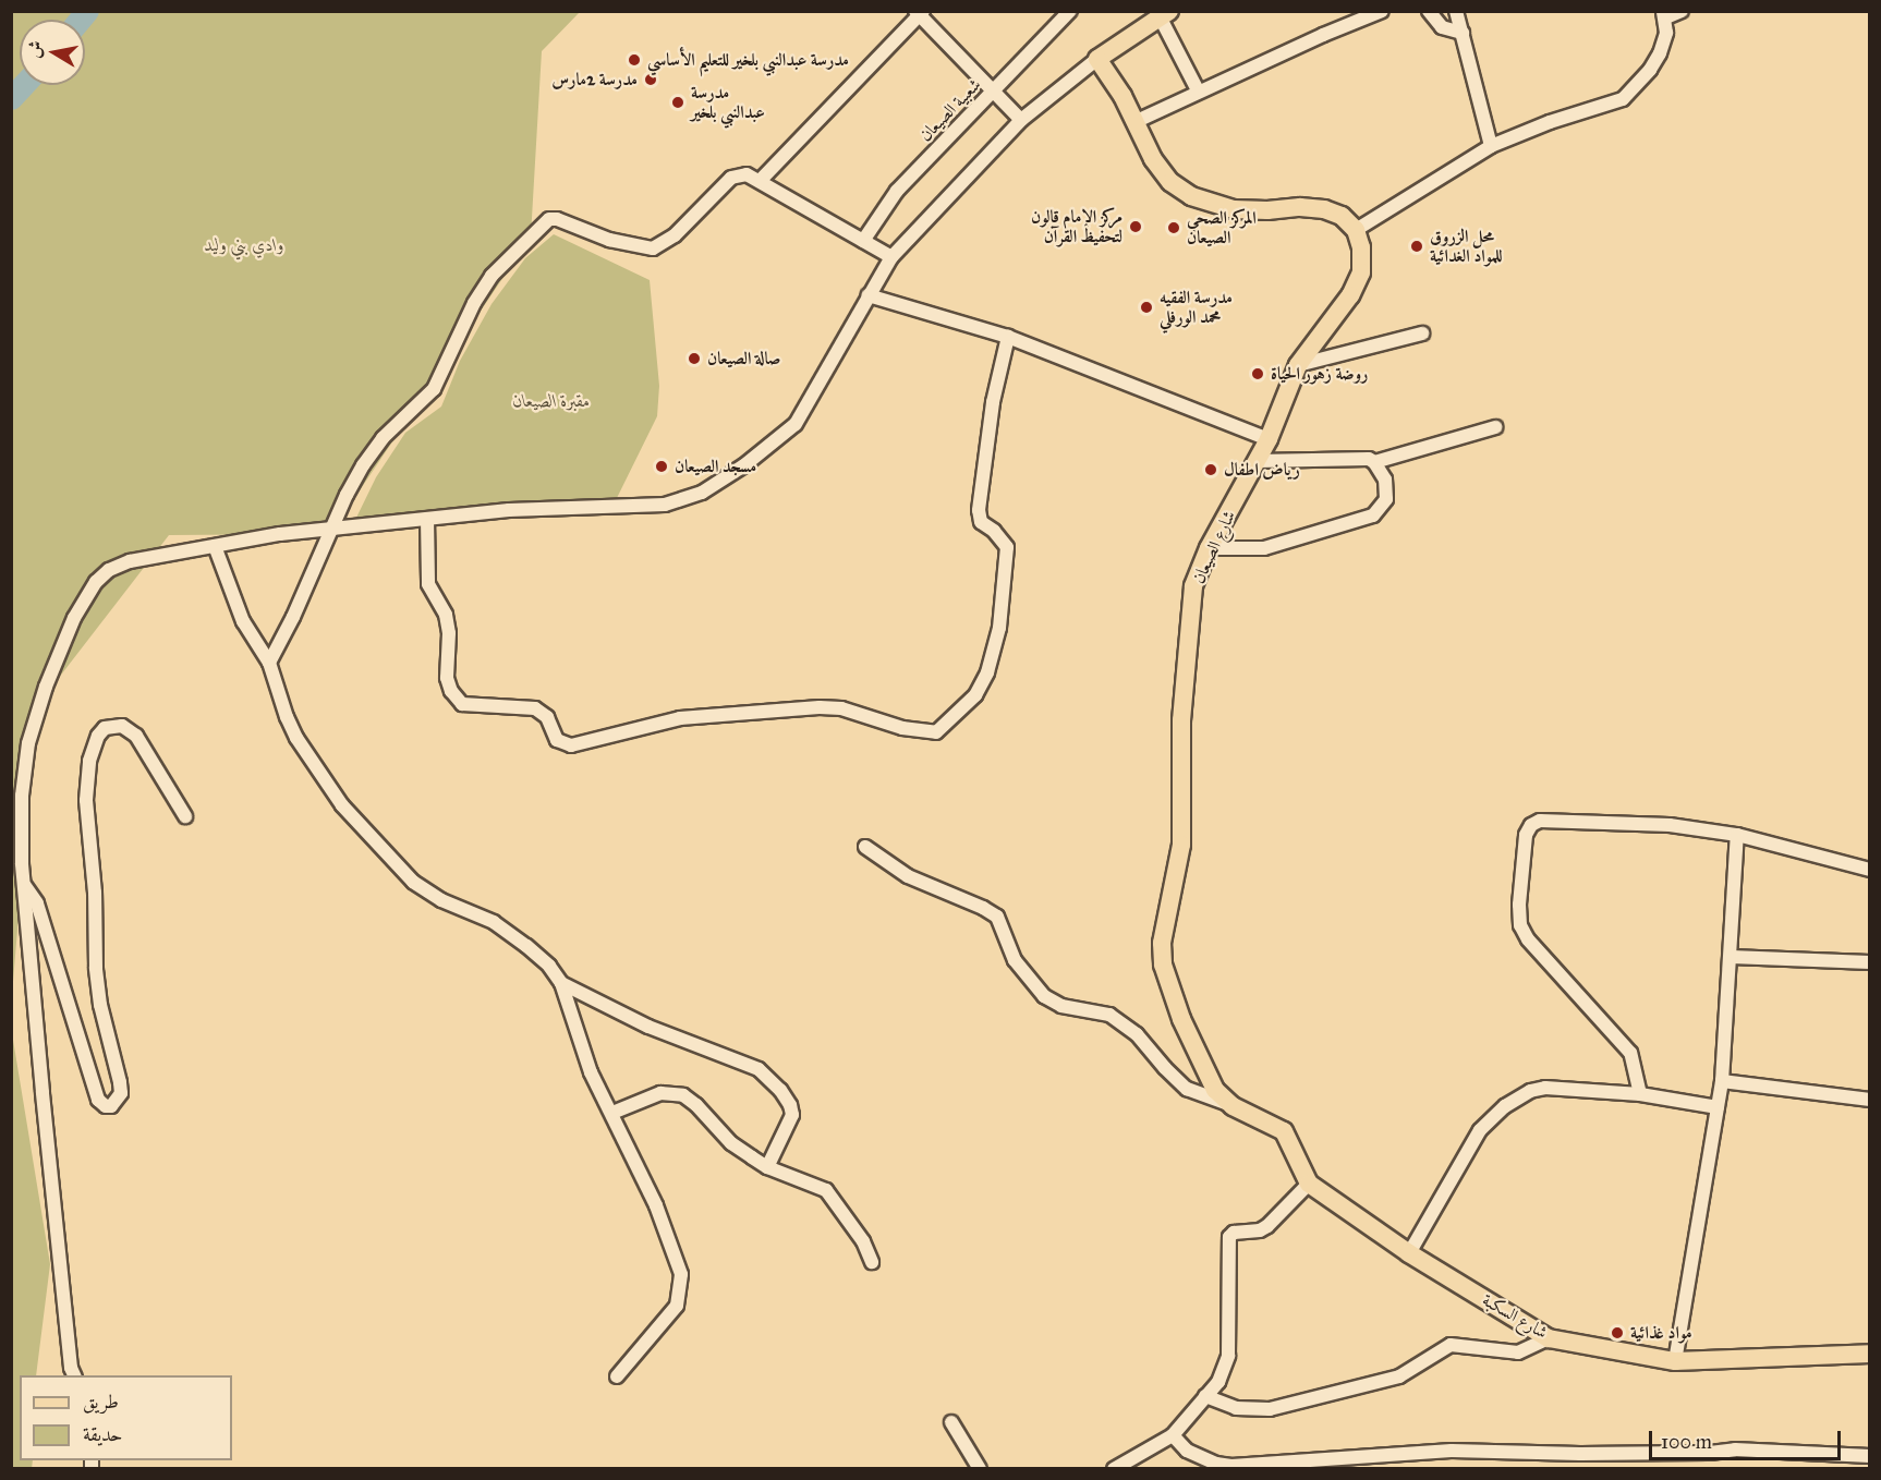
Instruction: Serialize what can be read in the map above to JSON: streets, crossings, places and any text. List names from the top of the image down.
{
  "streets": {
    "main road": ["شارع الصيعان", "شارع السكبة"],
    "street": ["شعبية الصيعان"]
  },
  "crossings": [
    ["شارع الصيعان", "شارع السكبة"]
  ],
  "parks": ["وادي بني وليد", "مقبرة الصيعان"],
  "places": [
    "مدرسة عبدالنبي بلخير للتعليم الأساسي",
    "مدرسة 2مارس",
    "مدرسة عبدالنبي بلخير",
    "مركز الإمام قالون لتحفيظ القرآن",
    "المركز الصحي الصيعان",
    "محل الزروق للمواد الغدائية",
    "مدرسة الفقيه محمد الورفلي",
    "صالة الصيعان",
    "روضة زهور الحياة",
    "مسجد الصيعان",
    "رياض اطفال",
    "مواد غذائية"
  ],
  "legend": ["طريق", "حديقة"],
  "scale_bar": "100 m",
  "north": "left"
}
